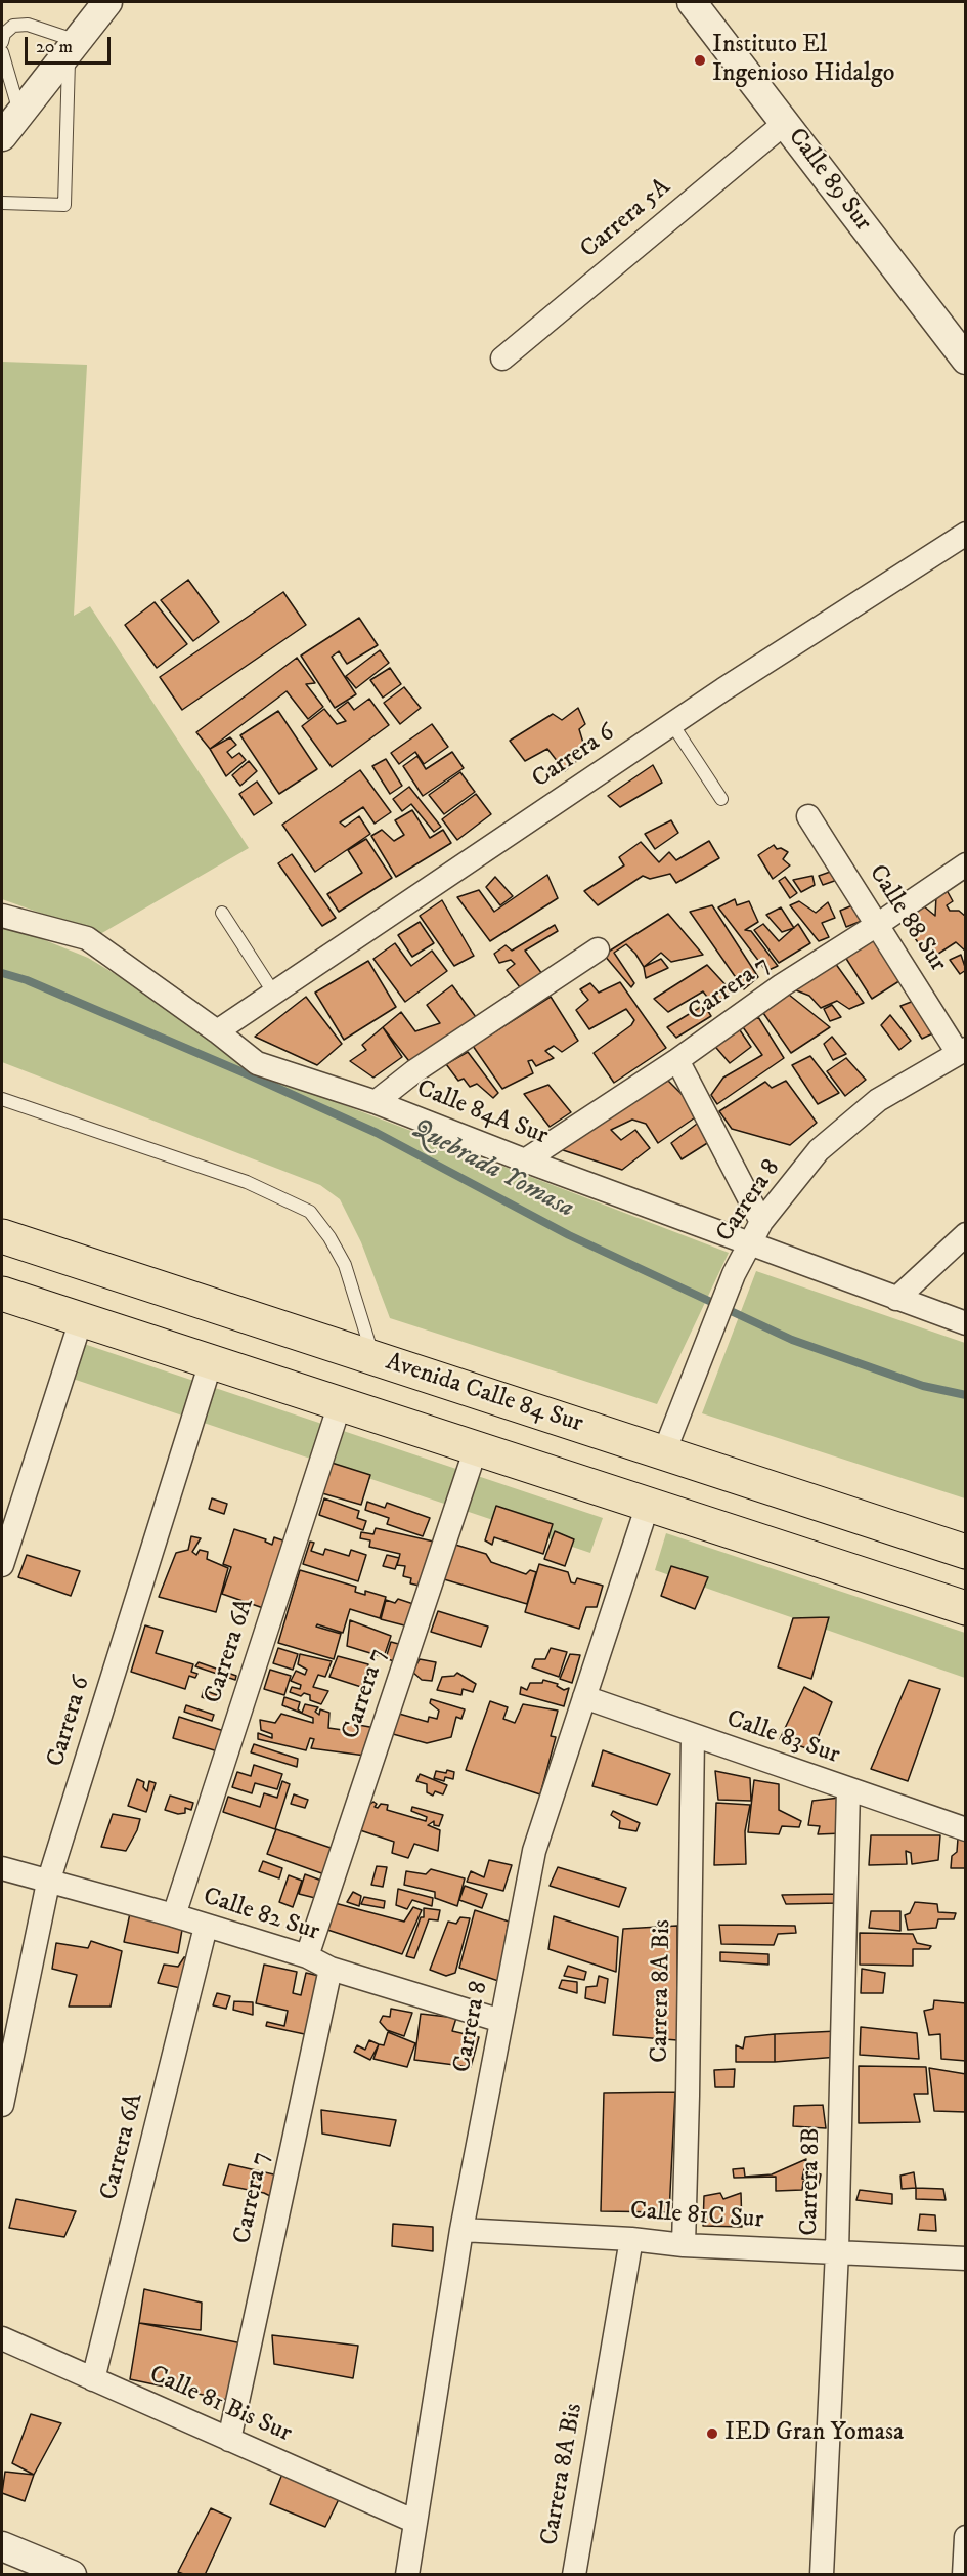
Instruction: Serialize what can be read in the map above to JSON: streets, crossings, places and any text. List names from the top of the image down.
{
  "streets": {
    "highway": ["Avenida Calle 84 Sur"],
    "street": [
      "Calle 89 Sur",
      "Carrera 5A",
      "Carrera 6",
      "Calle 88 Sur",
      "Carrera 7",
      "Calle 84A Sur",
      "Carrera 8",
      "Carrera 6A",
      "Calle 83 Sur",
      "Calle 82 Sur",
      "Carrera 8A Bis",
      "Carrera 8B",
      "Calle 81C Sur",
      "Calle 81 Bis Sur"
    ]
  },
  "crossings": [
    ["Calle 89 Sur", "Carrera 5A"],
    ["Carrera 6", "Calle 84A Sur"],
    ["Carrera 6", "Calle 82 Sur"],
    ["Calle 88 Sur", "Carrera 7"],
    ["Calle 88 Sur", "Carrera 8"],
    ["Carrera 7", "Calle 84A Sur"],
    ["Carrera 7", "Calle 82 Sur"],
    ["Carrera 7", "Calle 81 Bis Sur"],
    ["Calle 84A Sur", "Carrera 8"],
    ["Carrera 8", "Avenida Calle 84 Sur"],
    ["Carrera 8", "Calle 83 Sur"],
    ["Carrera 8", "Calle 82 Sur"],
    ["Carrera 8", "Calle 81C Sur"],
    ["Carrera 8", "Calle 81 Bis Sur"],
    ["Carrera 6A", "Calle 82 Sur"],
    ["Carrera 6A", "Calle 81 Bis Sur"],
    ["Calle 83 Sur", "Carrera 8A Bis"],
    ["Calle 83 Sur", "Carrera 8B"],
    ["Carrera 8A Bis", "Calle 81C Sur"],
    ["Carrera 8B", "Calle 81C Sur"]
  ],
  "water": ["Quebrada Yomasa"],
  "places": ["Instituto El Ingenioso Hidalgo", "IED Gran Yomasa"],
  "scale_bar": "20 m"
}
